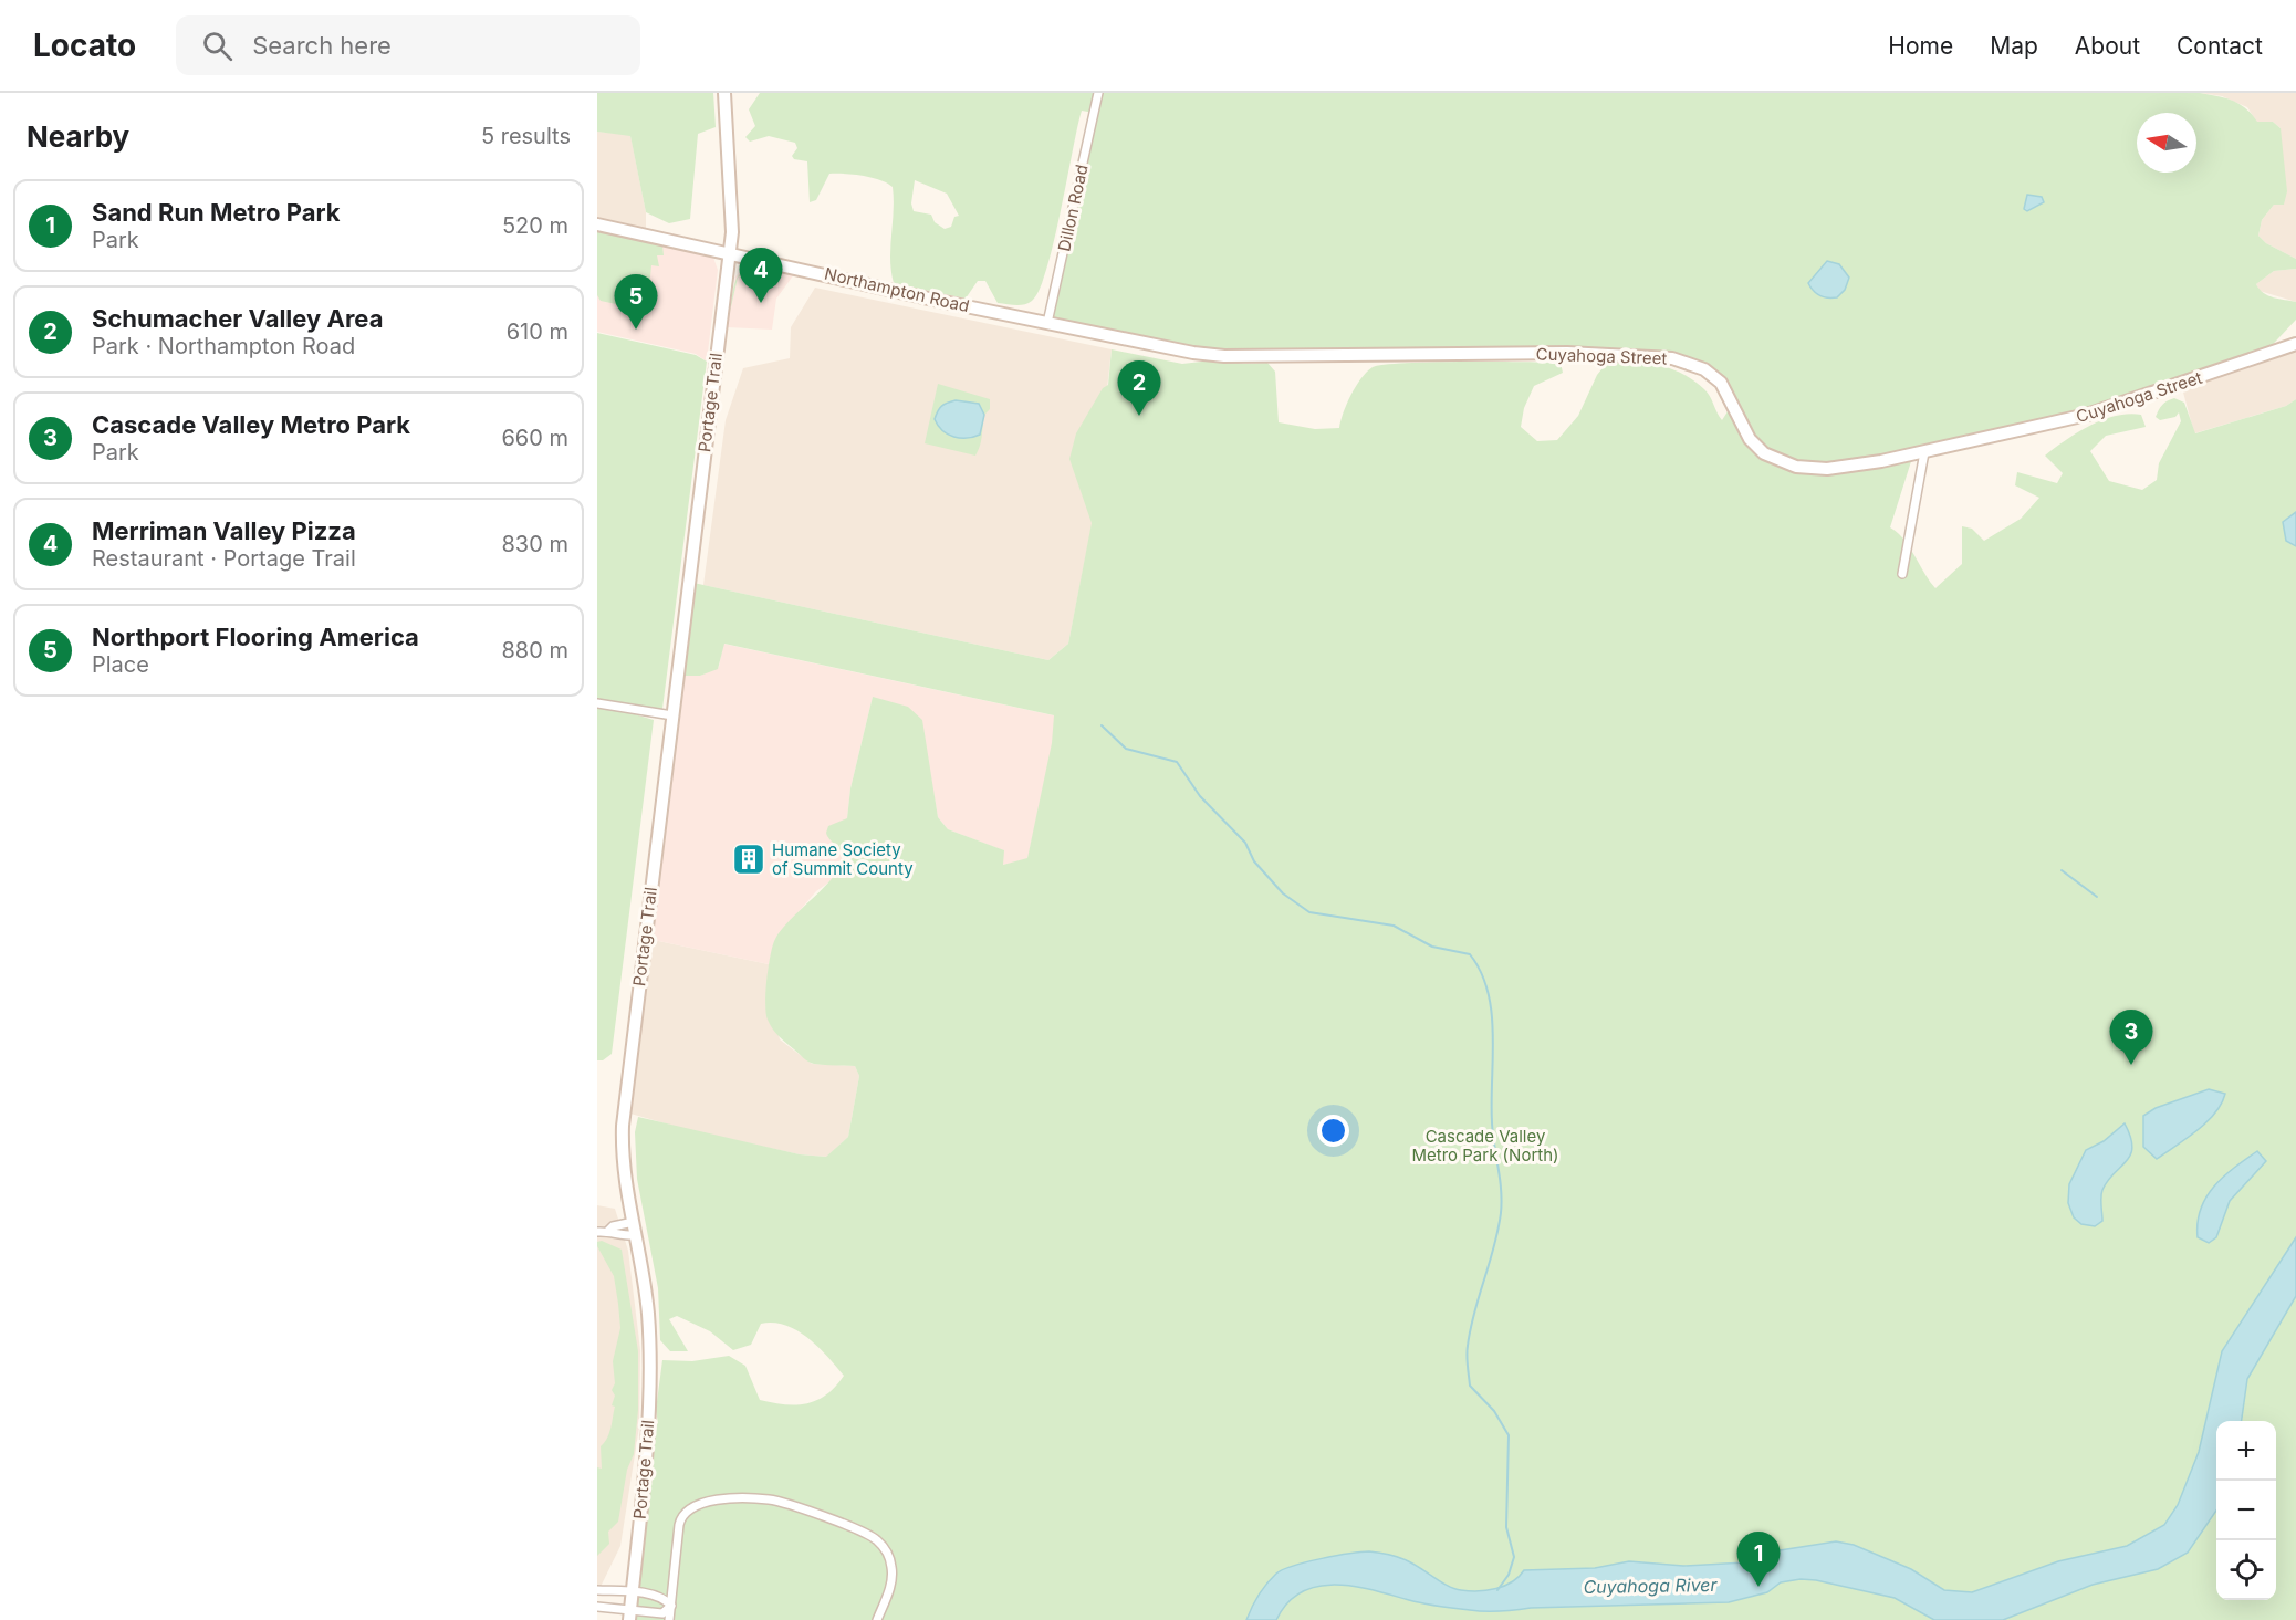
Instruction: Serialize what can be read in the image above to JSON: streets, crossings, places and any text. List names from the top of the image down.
{
  "streets": {
    "street": [
      "Dillon Road",
      "Northampton Road",
      "Cuyahoga Street",
      "Portage Trail"
    ]
  },
  "crossings": [
    ["Dillon Road", "Northampton Road"],
    ["Northampton Road", "Cuyahoga Street"],
    ["Northampton Road", "Portage Trail"]
  ],
  "water": ["Cuyahoga River"],
  "parks": ["Cascade Valley Metro Park (North)"],
  "places": {
    "building": ["Humane Society of Summit County"]
  },
  "north": "left",
  "page": {
    "header": "Locato",
    "search": "Search here",
    "nav": [
      "Home",
      "Map",
      "About",
      "Contact"
    ],
    "heading": ["Nearby", "5 results"],
    "list": [
      {
        "mark": "1",
        "name": "Sand Run Metro Park",
        "note": "Park",
        "value": "520 m"
      },
      {
        "mark": "2",
        "name": "Schumacher Valley Area",
        "note": "Park · Northampton Road",
        "value": "610 m"
      },
      {
        "mark": "3",
        "name": "Cascade Valley Metro Park",
        "note": "Park",
        "value": "660 m"
      },
      {
        "mark": "4",
        "name": "Merriman Valley Pizza",
        "note": "Restaurant · Portage Trail",
        "value": "830 m"
      },
      {
        "mark": "5",
        "name": "Northport Flooring America",
        "note": "Place",
        "value": "880 m"
      }
    ],
    "pins": [
      "4",
      "5",
      "2",
      "3",
      "1"
    ],
    "map_buttons": ["+", "−"]
  }
}
